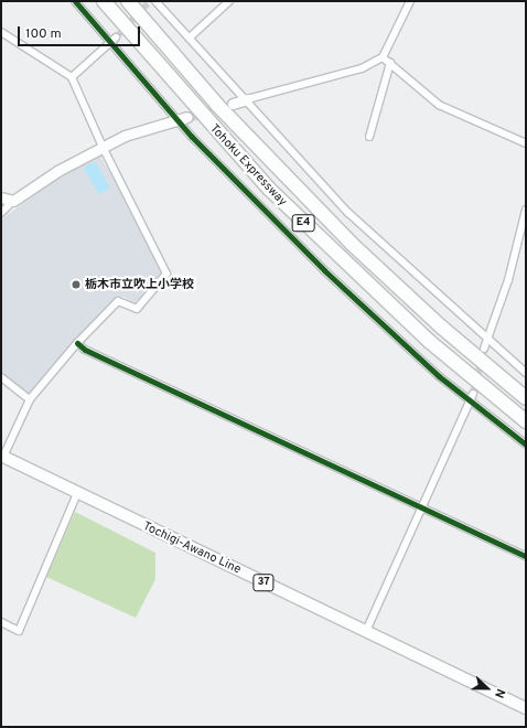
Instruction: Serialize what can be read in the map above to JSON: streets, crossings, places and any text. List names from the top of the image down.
{
  "streets": {
    "highway": ["Tohoku Expressway", "E4"],
    "main road": ["Tochigi-Awano Line", "37"]
  },
  "places": ["栃木市立吹上小学校"],
  "scale_bar": "100 m",
  "north": "right"
}
